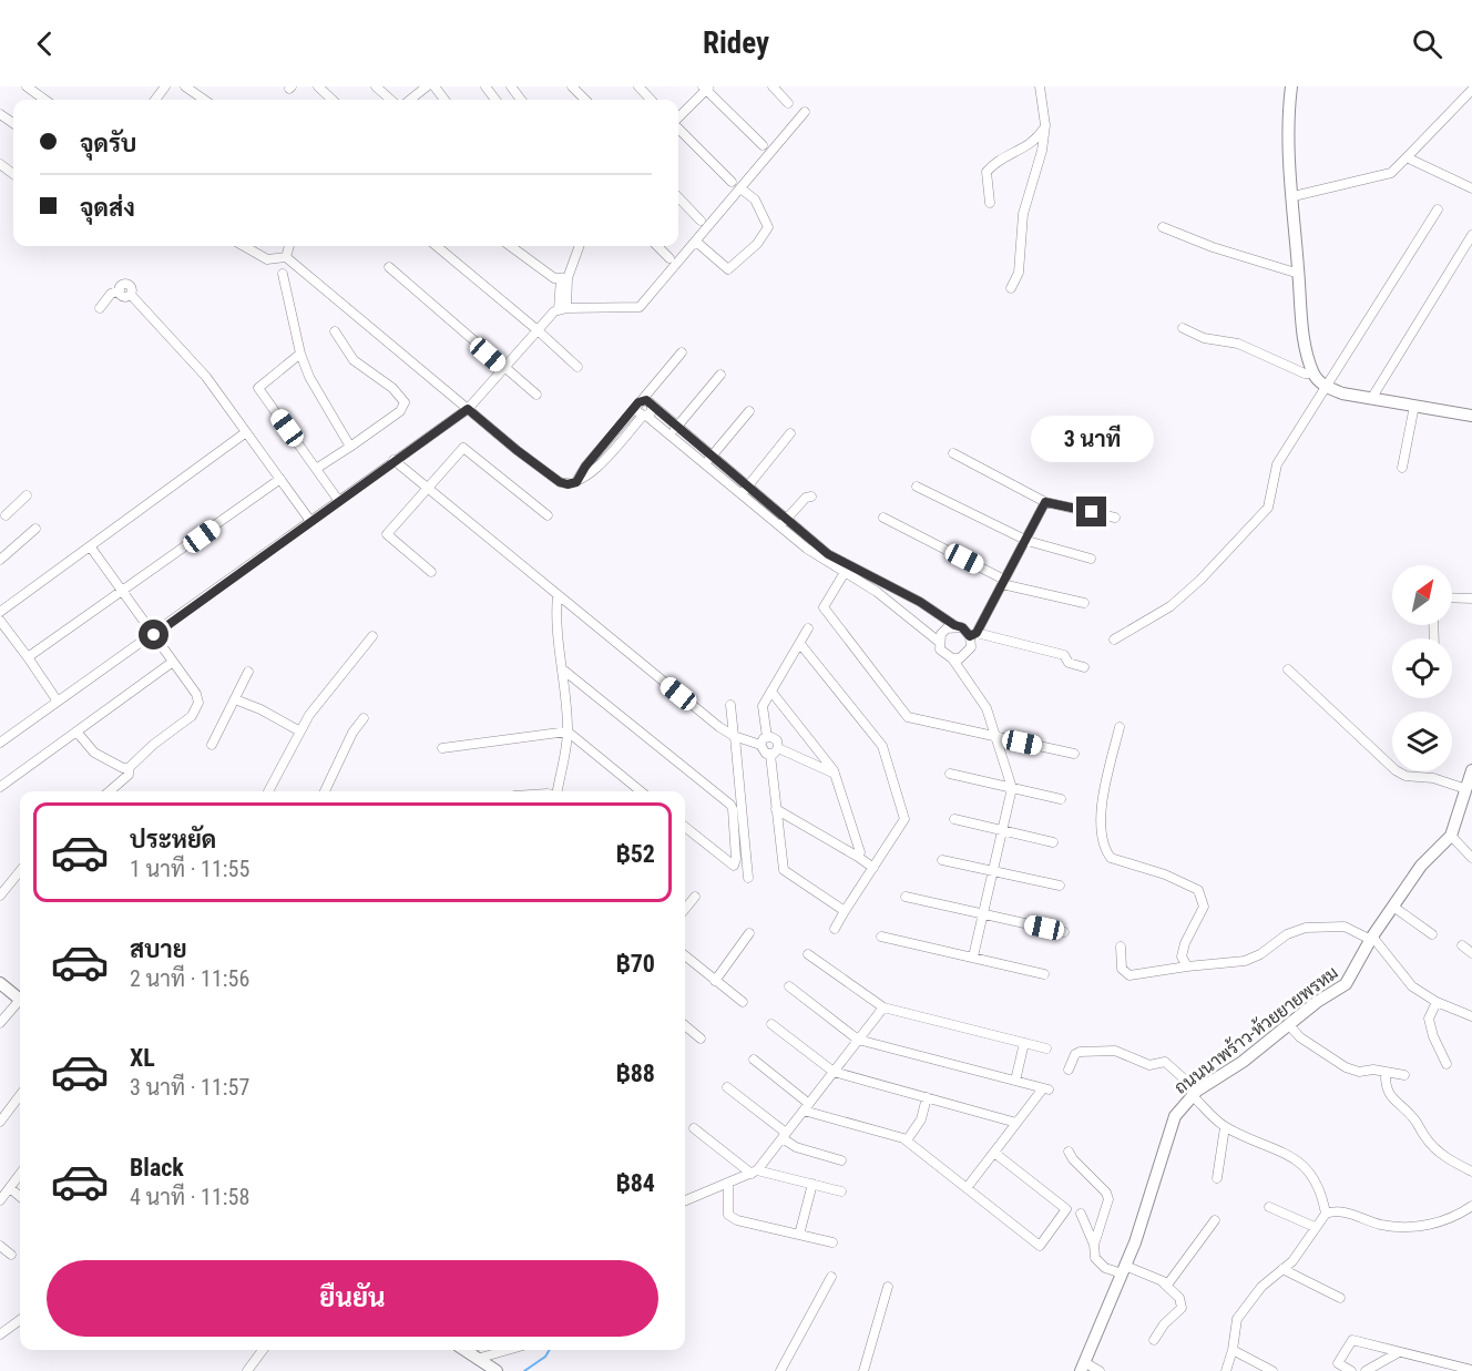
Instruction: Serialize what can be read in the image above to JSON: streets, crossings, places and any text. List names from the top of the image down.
{
  "streets": {
    "street": ["ถนนนาพร้าว-ห้วยยายพรหม"]
  },
  "north": "top right",
  "page": {
    "header": "Ridey",
    "banner": ["จุดรับ", "จุดส่ง"],
    "bubble": "3 นาที",
    "list": [
      {
        "name": "ประหยัด",
        "note": "1 นาที · 11:55",
        "value": "฿52"
      },
      {
        "name": "สบาย",
        "note": "2 นาที · 11:56",
        "value": "฿70"
      },
      {
        "name": "XL",
        "note": "3 นาที · 11:57",
        "value": "฿88"
      },
      {
        "name": "Black",
        "note": "4 นาที · 11:58",
        "value": "฿84"
      }
    ],
    "buttons": "ยืนยัน"
  }
}
